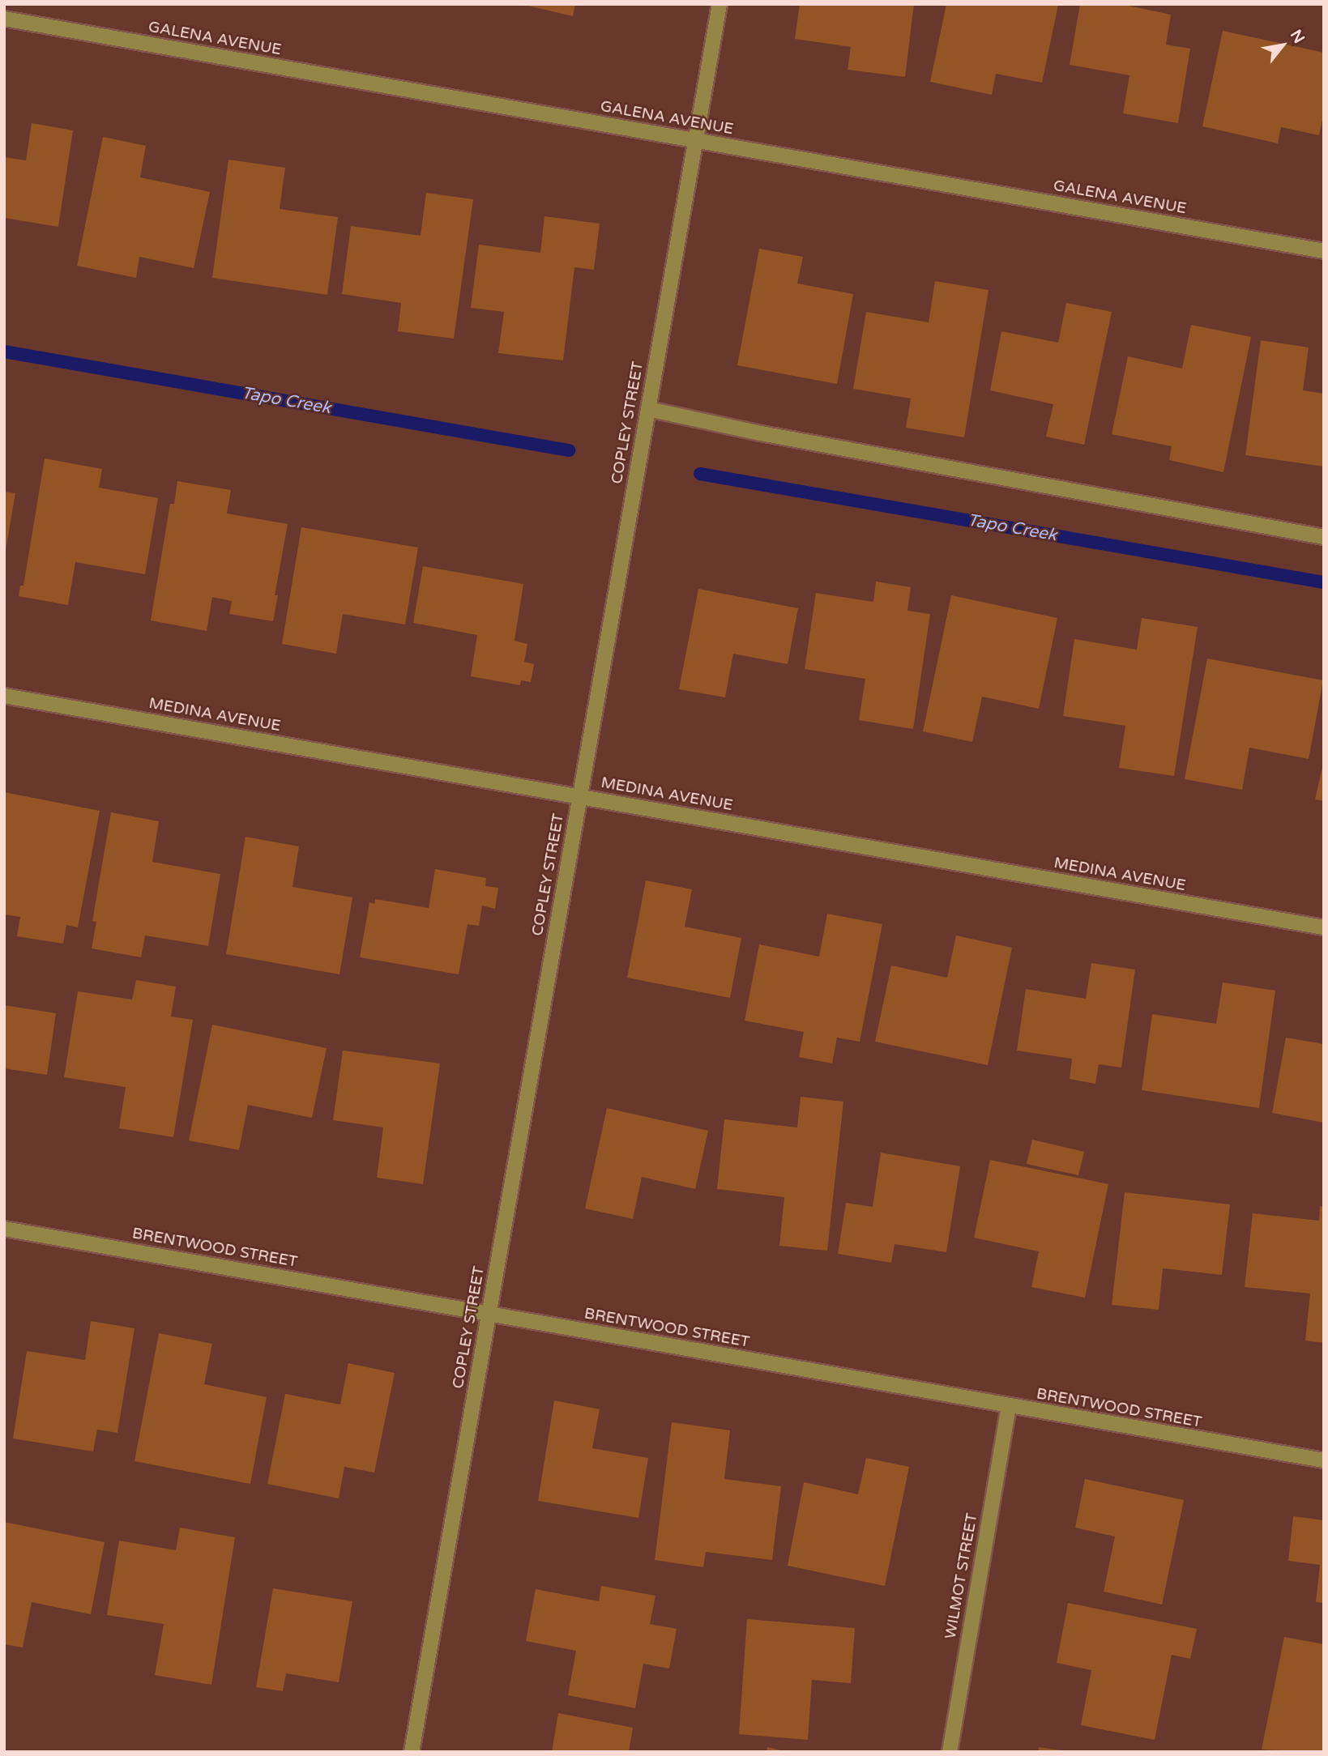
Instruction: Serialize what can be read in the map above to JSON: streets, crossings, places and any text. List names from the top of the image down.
{
  "streets": {
    "street": [
      "GALENA AVENUE",
      "COPLEY STREET",
      "MEDINA AVENUE",
      "BRENTWOOD STREET",
      "WILMOT STREET"
    ]
  },
  "crossings": [
    ["GALENA AVENUE", "COPLEY STREET"],
    ["COPLEY STREET", "MEDINA AVENUE"],
    ["COPLEY STREET", "BRENTWOOD STREET"],
    ["BRENTWOOD STREET", "WILMOT STREET"]
  ],
  "water": ["Tapo Creek"],
  "north": "top right"
}
